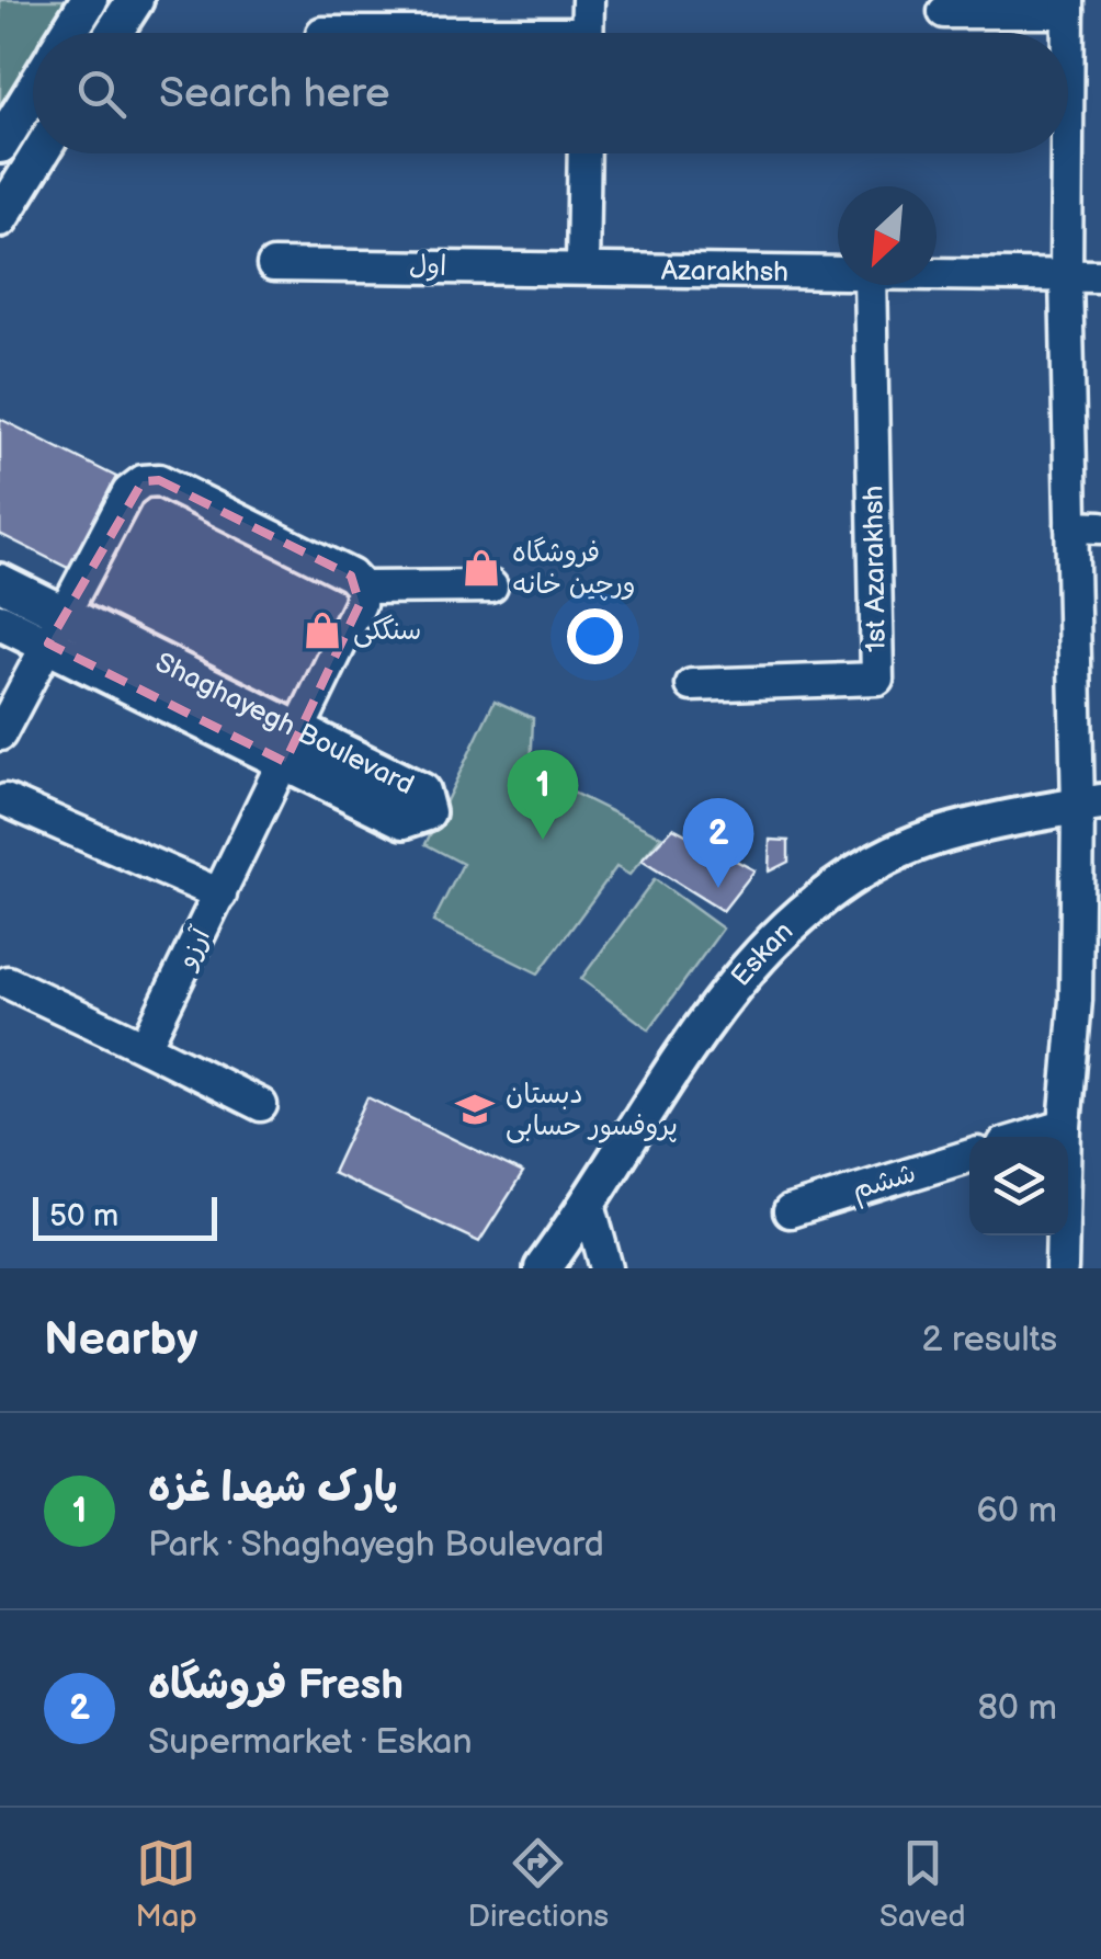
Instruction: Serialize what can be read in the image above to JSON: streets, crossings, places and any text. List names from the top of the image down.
{
  "streets": {
    "street": [
      "اول",
      "Azarakhsh",
      "1st Azarakhsh",
      "Shaghayegh Boulevard",
      "آرزو",
      "Eskan",
      "ششم"
    ]
  },
  "crossings": [
    ["اول", "Azarakhsh"],
    ["Shaghayegh Boulevard", "آرزو"]
  ],
  "places": {
    "shop": ["فروشگاه ورچین خانه", "سنگکی"],
    "school or university": ["دبستان پروفسور حسابی"]
  },
  "scale_bar": "50 m",
  "north": "bottom left",
  "page": {
    "search": "Search here",
    "pins": ["1", "2"],
    "scale": "50 m",
    "heading": ["Nearby", "2 results"],
    "list": [
      {
        "mark": "1",
        "name": "پارک شهدا غزه",
        "note": "Park · Shaghayegh Boulevard",
        "value": "60 m"
      },
      {
        "mark": "2",
        "name": "فروشگاه Fresh",
        "note": "Supermarket · Eskan",
        "value": "80 m"
      }
    ],
    "nav": ["Map", "Directions", "Saved"]
  }
}
